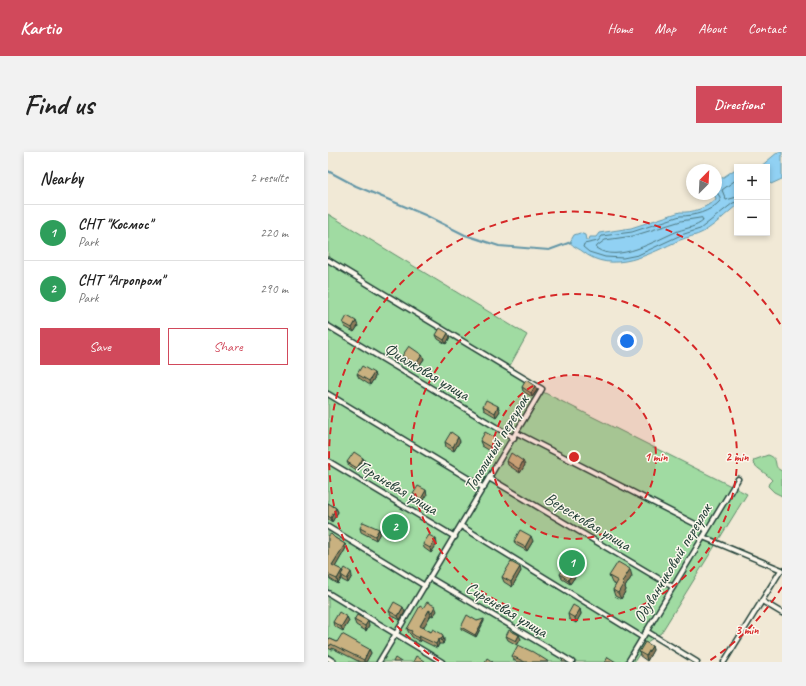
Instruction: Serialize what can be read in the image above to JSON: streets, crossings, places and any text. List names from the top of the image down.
{
  "streets": {
    "lane": [
      "Фиалковая улица",
      "Тополиный переулок",
      "Гераневая улица",
      "Вересковая улица",
      "Одуванчиковый переулок",
      "Сиреневая улица"
    ]
  },
  "crossings": [
    ["Фиалковая улица", "Тополиный переулок"],
    ["Тополиный переулок", "Гераневая улица"],
    ["Тополиный переулок", "Вересковая улица"],
    ["Тополиный переулок", "Сиреневая улица"],
    ["Вересковая улица", "Одуванчиковый переулок"]
  ],
  "north": "top right",
  "page": {
    "header": "Kartio",
    "nav": [
      "Home",
      "Map",
      "About",
      "Contact"
    ],
    "buttons": [
      "Directions",
      ["Save", "Share"]
    ],
    "title": "Find us",
    "heading": ["Nearby", "2 results"],
    "map_buttons": ["+", "−"],
    "list": [
      {
        "mark": "1",
        "name": "СНТ \"Космос\"",
        "note": "Park",
        "value": "220 m"
      },
      {
        "mark": "2",
        "name": "СНТ \"Агропром\"",
        "note": "Park",
        "value": "290 m"
      }
    ],
    "pins": ["2", "1"]
  },
  "rings": ["1 min", "2 min", "3 min"]
}
